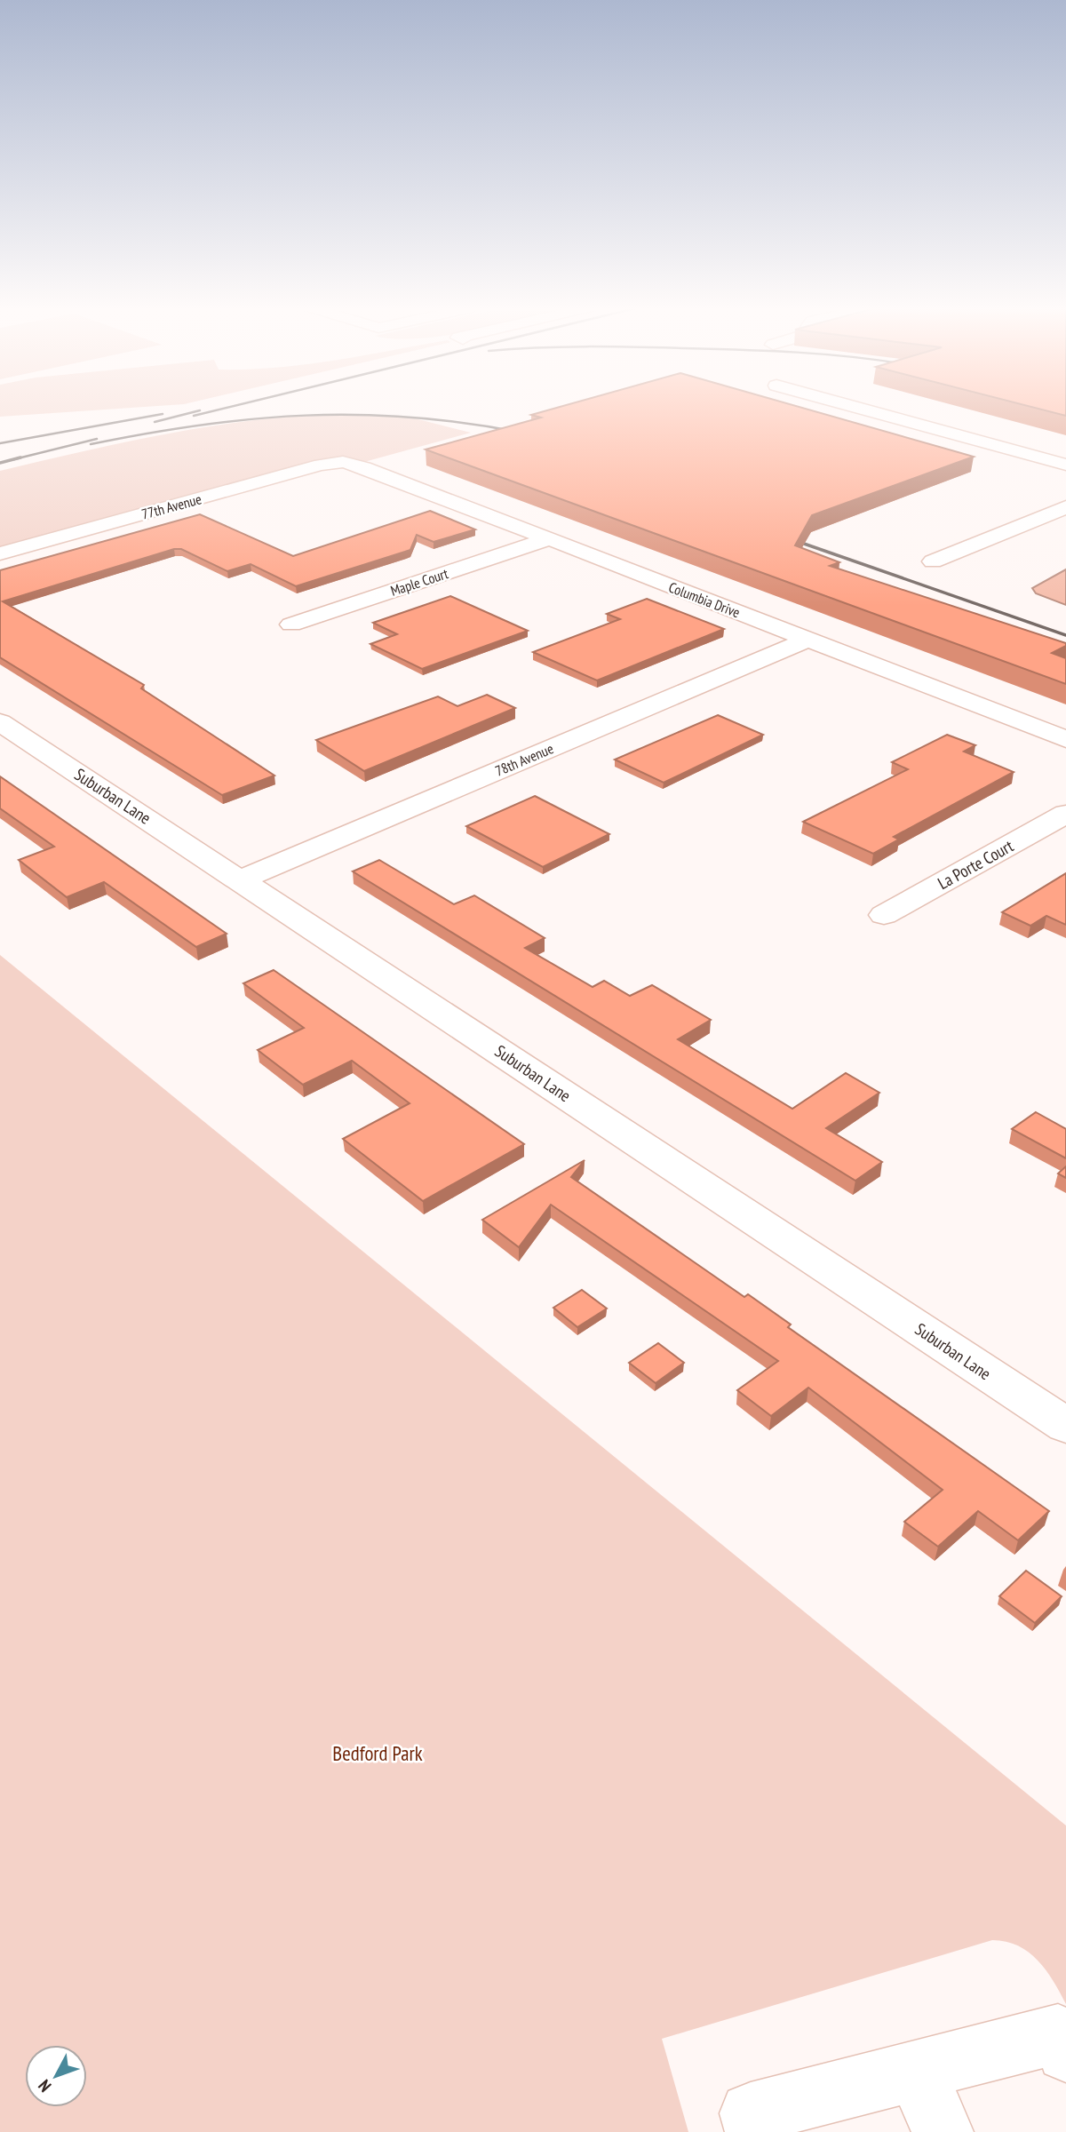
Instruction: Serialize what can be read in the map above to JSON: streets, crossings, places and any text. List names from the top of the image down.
{
  "streets": {
    "street": [
      "77th Avenue",
      "Maple Court",
      "Columbia Drive",
      "78th Avenue",
      "Suburban Lane",
      "La Porte Court"
    ]
  },
  "crossings": [
    ["77th Avenue", "Columbia Drive"],
    ["Maple Court", "Columbia Drive"],
    ["Columbia Drive", "78th Avenue"],
    ["78th Avenue", "Suburban Lane"]
  ],
  "parks": ["Bedford Park"],
  "north": "bottom left"
}
